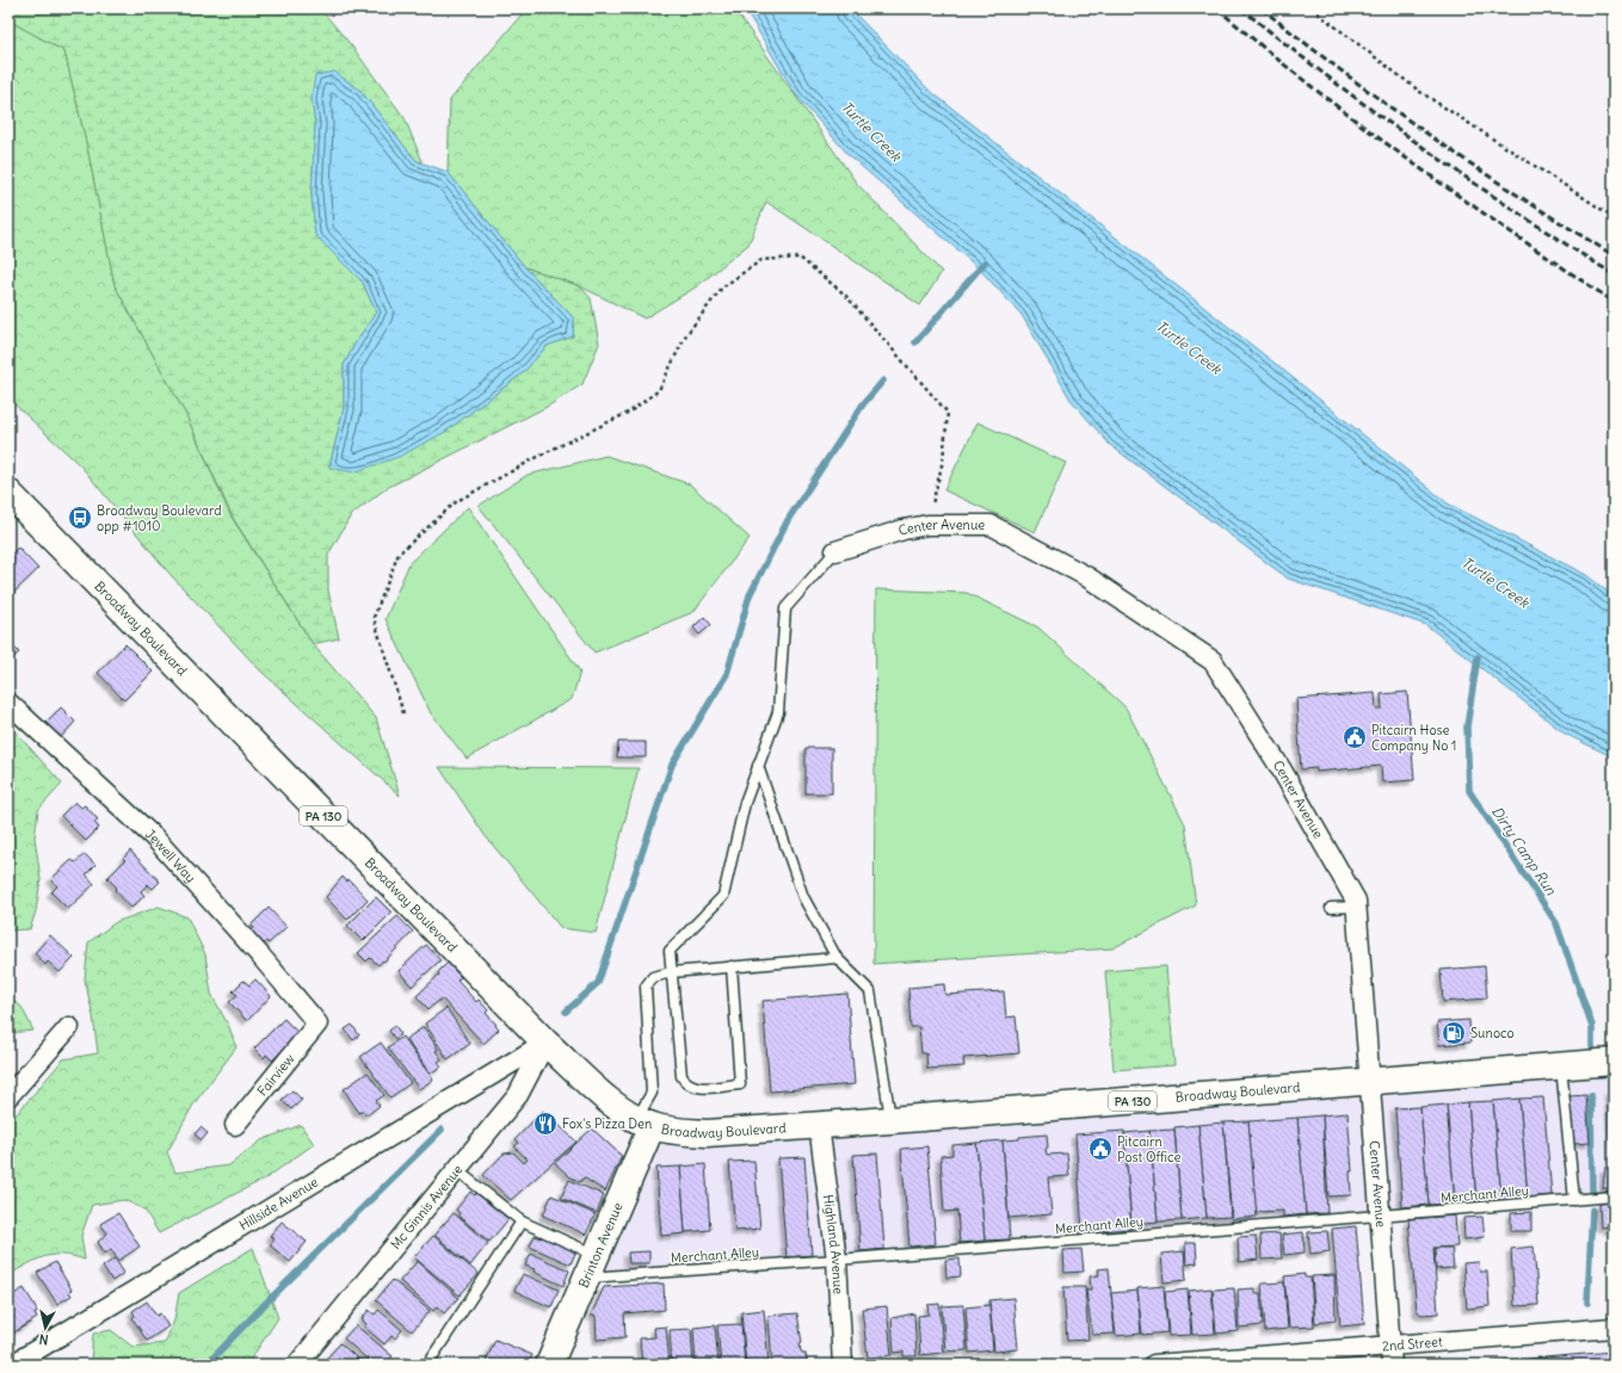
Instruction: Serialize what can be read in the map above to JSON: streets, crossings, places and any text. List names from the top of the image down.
{
  "streets": {
    "main road": ["Broadway Boulevard", "PA 130", "Brinton Avenue"],
    "street": [
      "Center Avenue",
      "Jewell Way",
      "Fairview",
      "Hillside Avenue",
      "Mc Ginnis Avenue",
      "Highland Avenue",
      "2nd Street"
    ],
    "lane": ["Merchant Alley"]
  },
  "crossings": [
    ["Center Avenue", "Broadway Boulevard"],
    ["Center Avenue", "Merchant Alley"],
    ["Center Avenue", "2nd Street"],
    ["Broadway Boulevard", "Hillside Avenue"],
    ["Broadway Boulevard", "Mc Ginnis Avenue"],
    ["Broadway Boulevard", "Highland Avenue"],
    ["Broadway Boulevard", "Brinton Avenue"],
    ["Jewell Way", "Fairview"],
    ["Merchant Alley", "Highland Avenue"],
    ["Merchant Alley", "Brinton Avenue"],
    ["Hillside Avenue", "Mc Ginnis Avenue"]
  ],
  "water": ["Turtle Creek", "Dirty Camp Run"],
  "places": {
    "bus stop": ["Broadway Boulevard opp #1010"],
    "public building": ["Pitcairn Hose Company No 1", "Pitcairn Post Office"],
    "fuel station": ["Sunoco"],
    "restaurant": ["Fox's Pizza Den"]
  },
  "north": "bottom"
}
